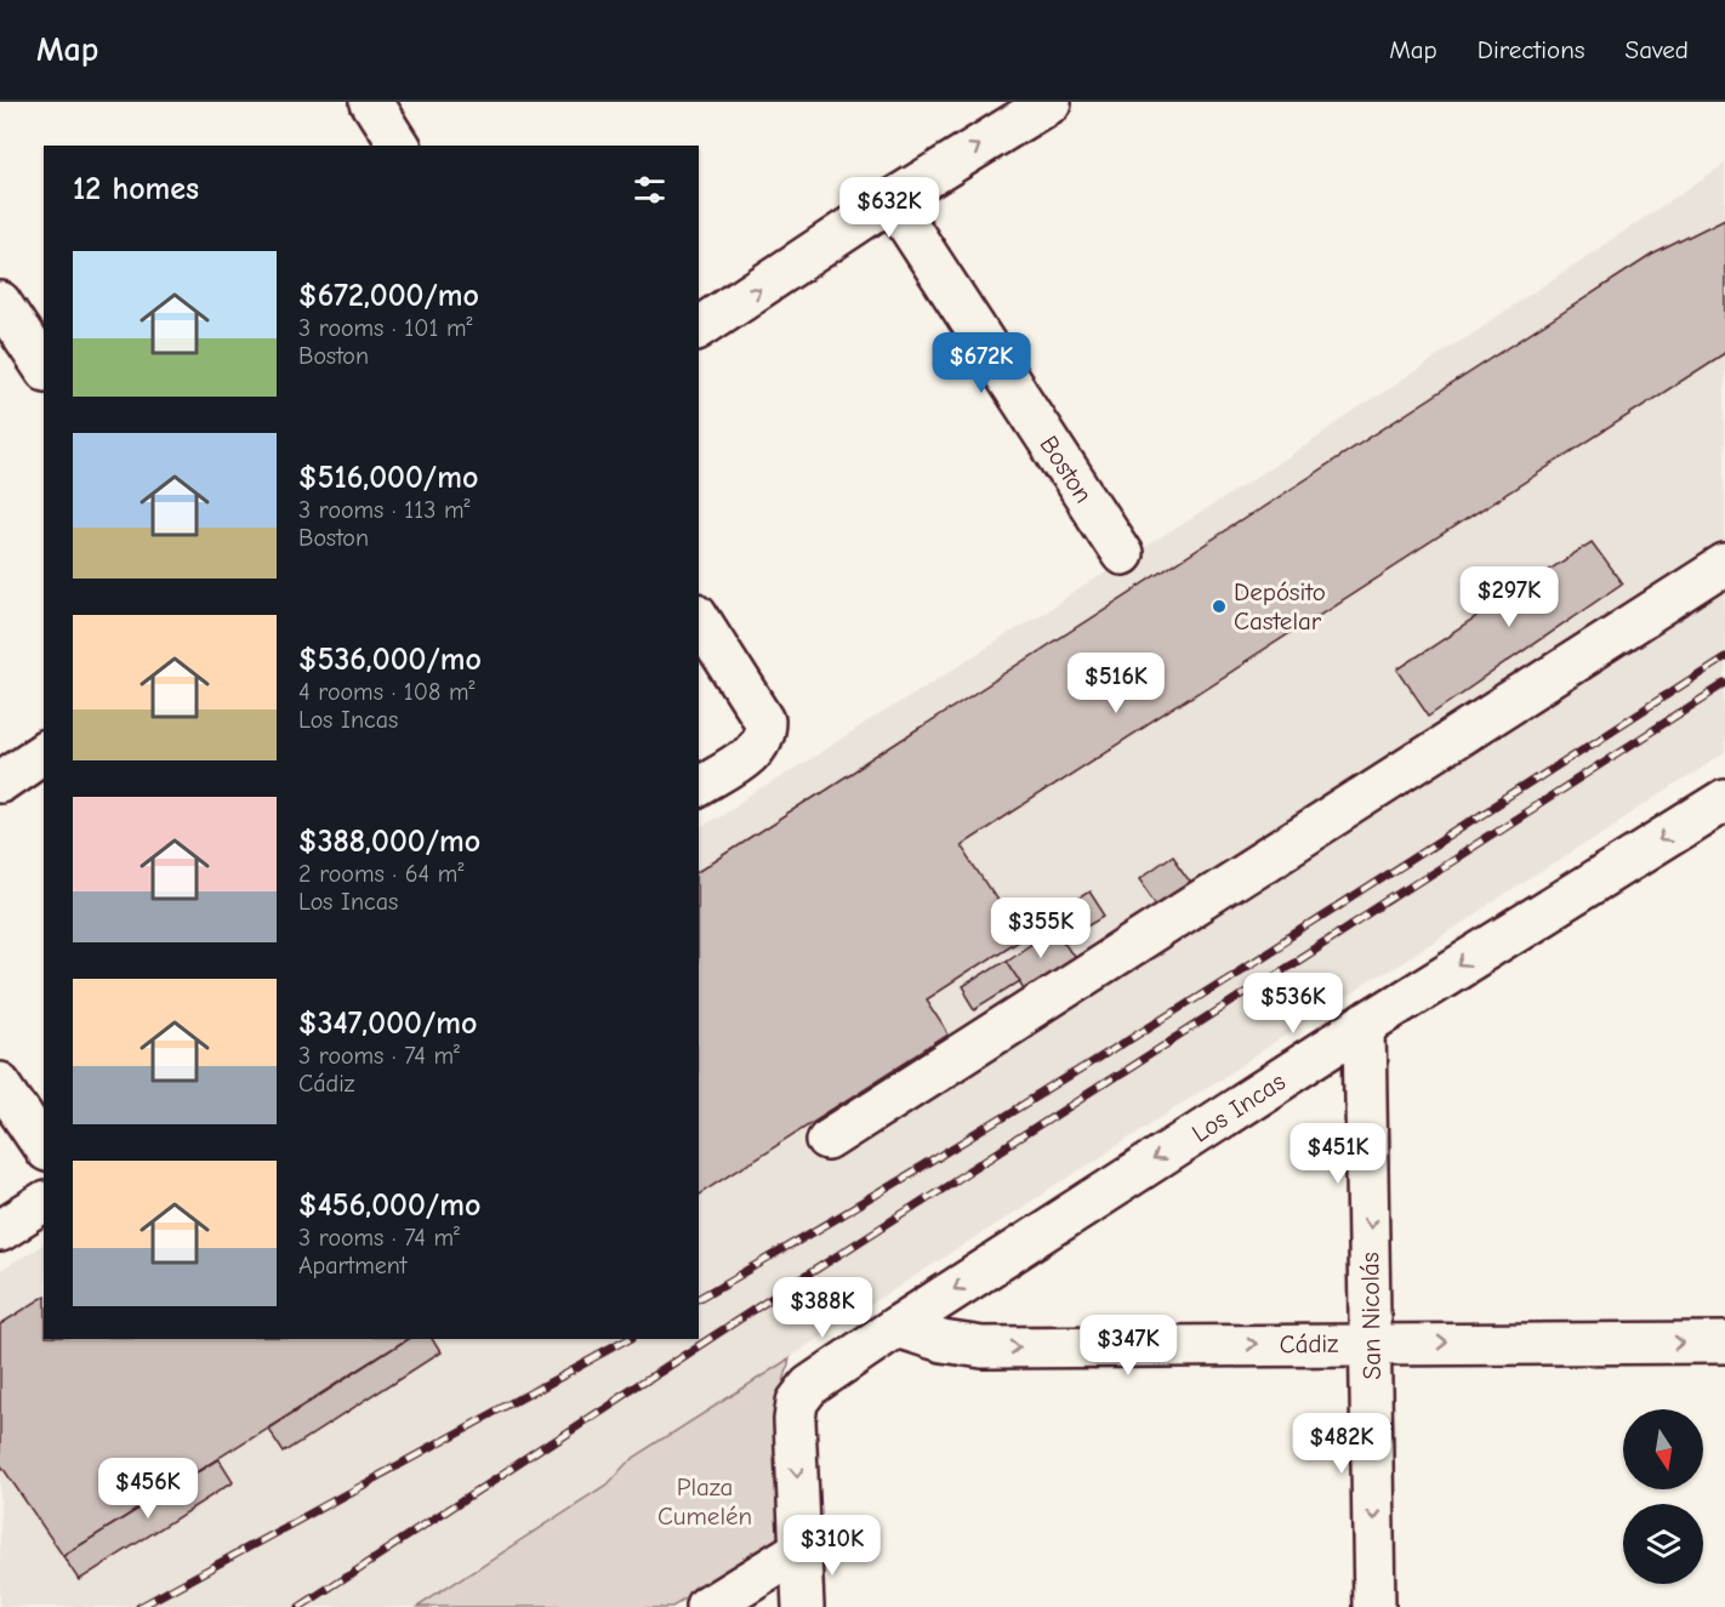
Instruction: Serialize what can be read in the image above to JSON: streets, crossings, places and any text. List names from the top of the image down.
{
  "streets": {
    "street": [
      "Boston",
      "Los Incas",
      "San Nicolás",
      "Cádiz"
    ]
  },
  "crossings": [
    ["Los Incas", "San Nicolás"],
    ["Los Incas", "Cádiz"],
    ["San Nicolás", "Cádiz"]
  ],
  "one_way": ["San Nicolás", "Cádiz"],
  "parks": ["Plaza Cumelén"],
  "places": ["Depósito Castelar"],
  "north": "bottom",
  "page": {
    "header": "Map",
    "nav": ["Map", "Directions", "Saved"],
    "heading": "12 homes",
    "price": [
      "$632K",
      "$672K",
      "$297K",
      "$516K",
      "$355K",
      "$536K",
      "$451K",
      "$388K",
      "$347K",
      "$482K",
      "$456K",
      "$310K"
    ],
    "list": [
      {
        "name": "$672,000/mo",
        "note": "3 rooms · 101 m² · Boston"
      },
      {
        "name": "$516,000/mo",
        "note": "3 rooms · 113 m² · Boston"
      },
      {
        "name": "$536,000/mo",
        "note": "4 rooms · 108 m² · Los Incas"
      },
      {
        "name": "$388,000/mo",
        "note": "2 rooms · 64 m² · Los Incas"
      },
      {
        "name": "$347,000/mo",
        "note": "3 rooms · 74 m² · Cádiz"
      },
      {
        "name": "$456,000/mo",
        "note": "3 rooms · 74 m² · Apartment"
      }
    ]
  }
}
